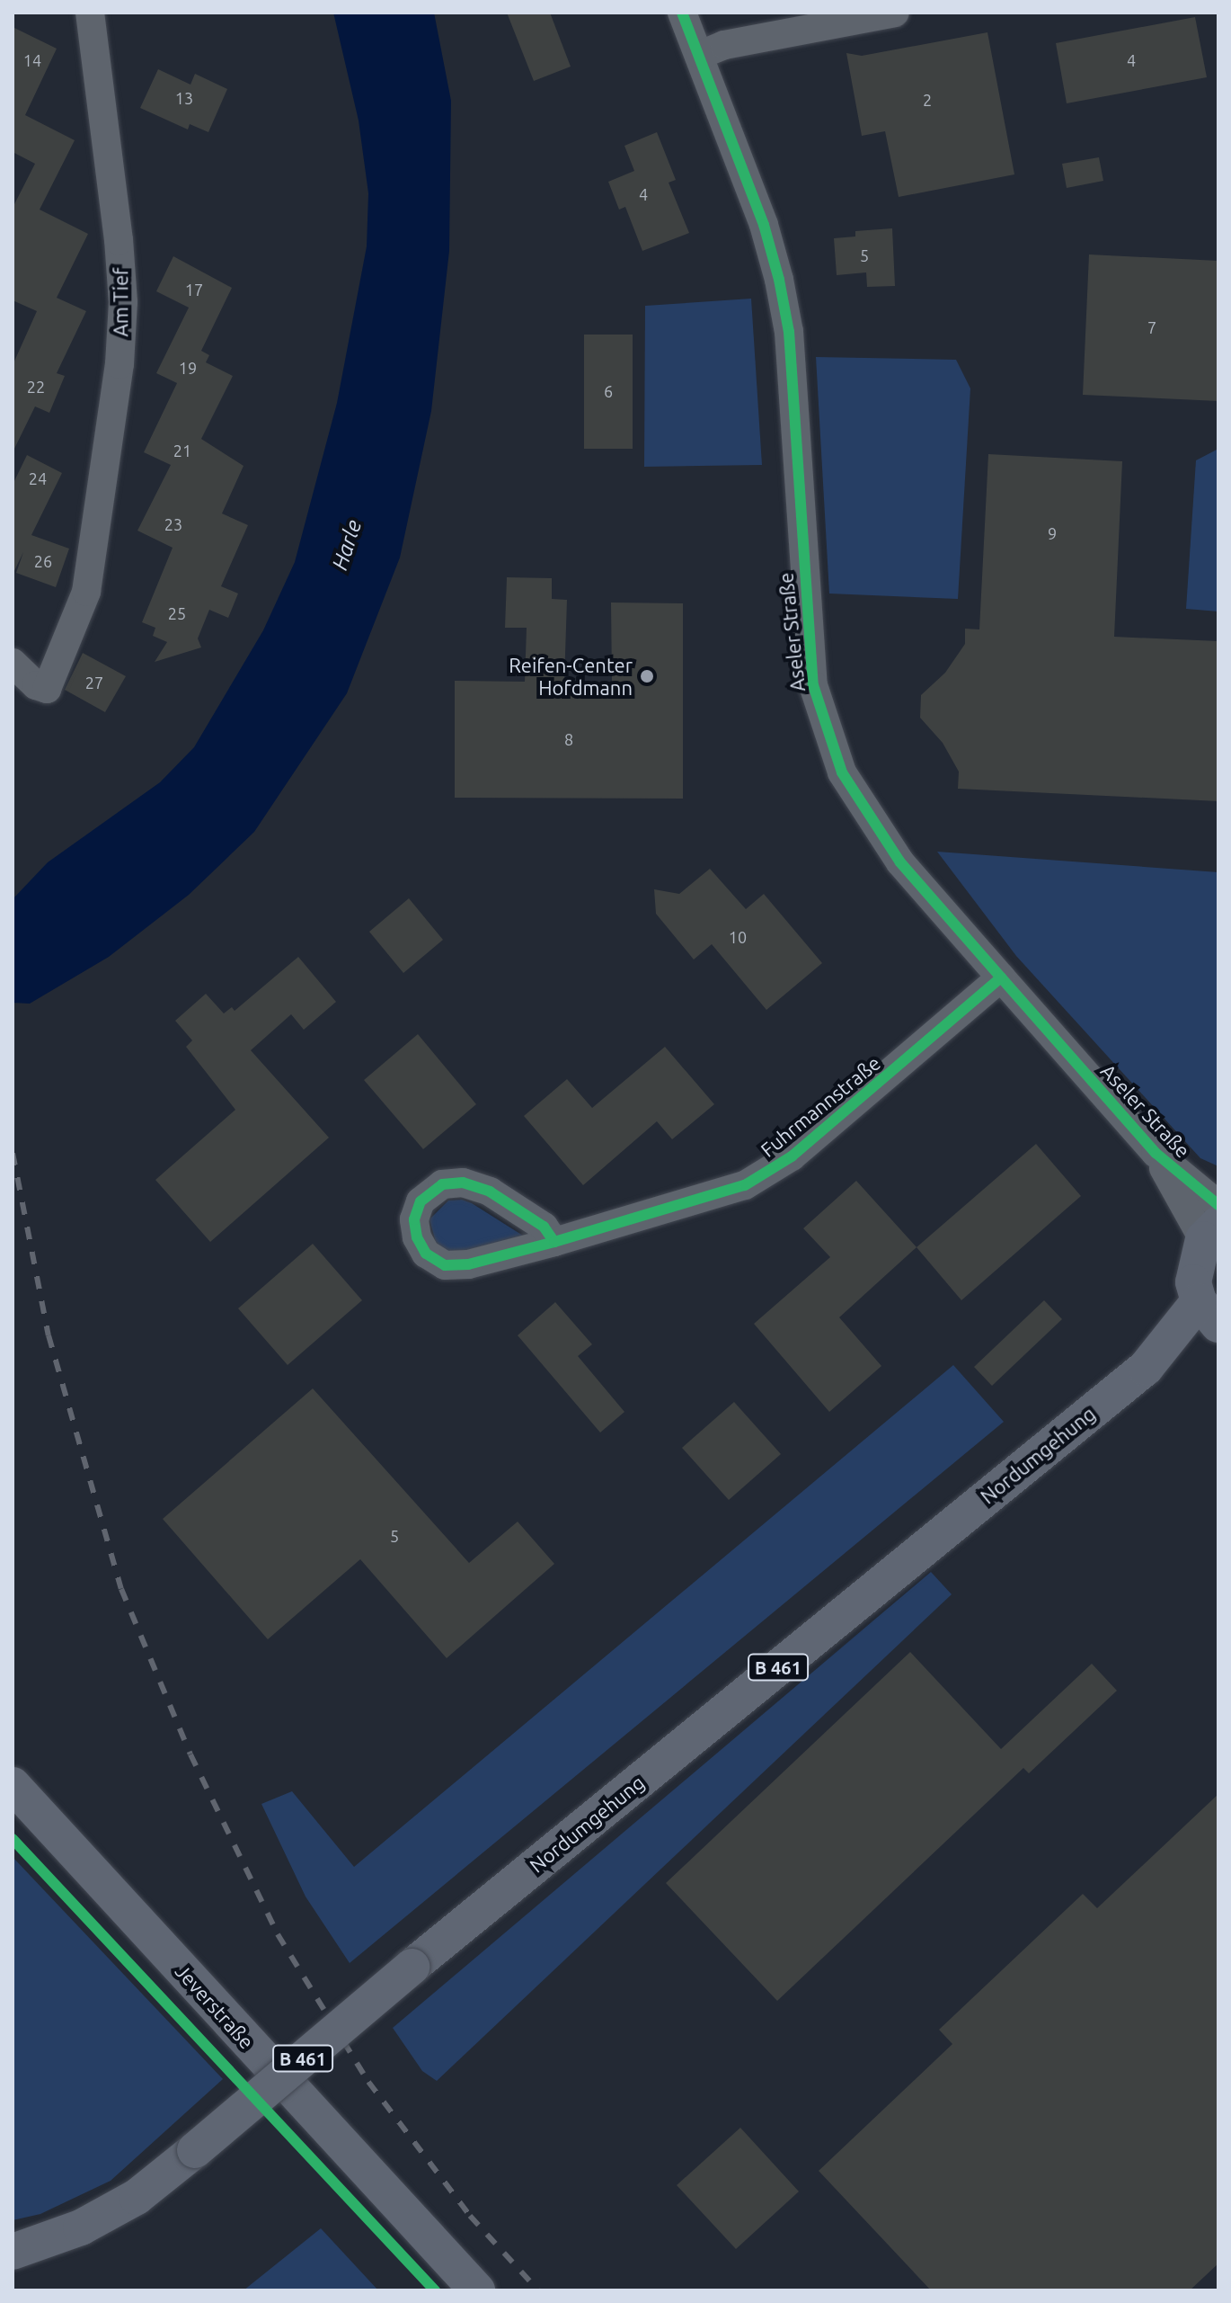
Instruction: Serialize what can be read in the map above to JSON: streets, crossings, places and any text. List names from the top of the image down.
{
  "streets": {
    "main road": ["Nordumgehung", "B 461", "Jeverstraße"],
    "street": ["Am Tief", "Aseler Straße", "Fuhrmannstraße"]
  },
  "crossings": [
    ["Aseler Straße", "Fuhrmannstraße"],
    ["Aseler Straße", "Nordumgehung"]
  ],
  "water": ["Harle"],
  "places": ["Reifen-Center Hofdmann"],
  "house_numbers": [
    "14",
    "4",
    "13",
    "2",
    "4",
    "5",
    "17",
    "7",
    "19",
    "22",
    "6",
    "21",
    "24",
    "23",
    "9",
    "26",
    "25",
    "27",
    "8",
    "10",
    "5"
  ]
}
